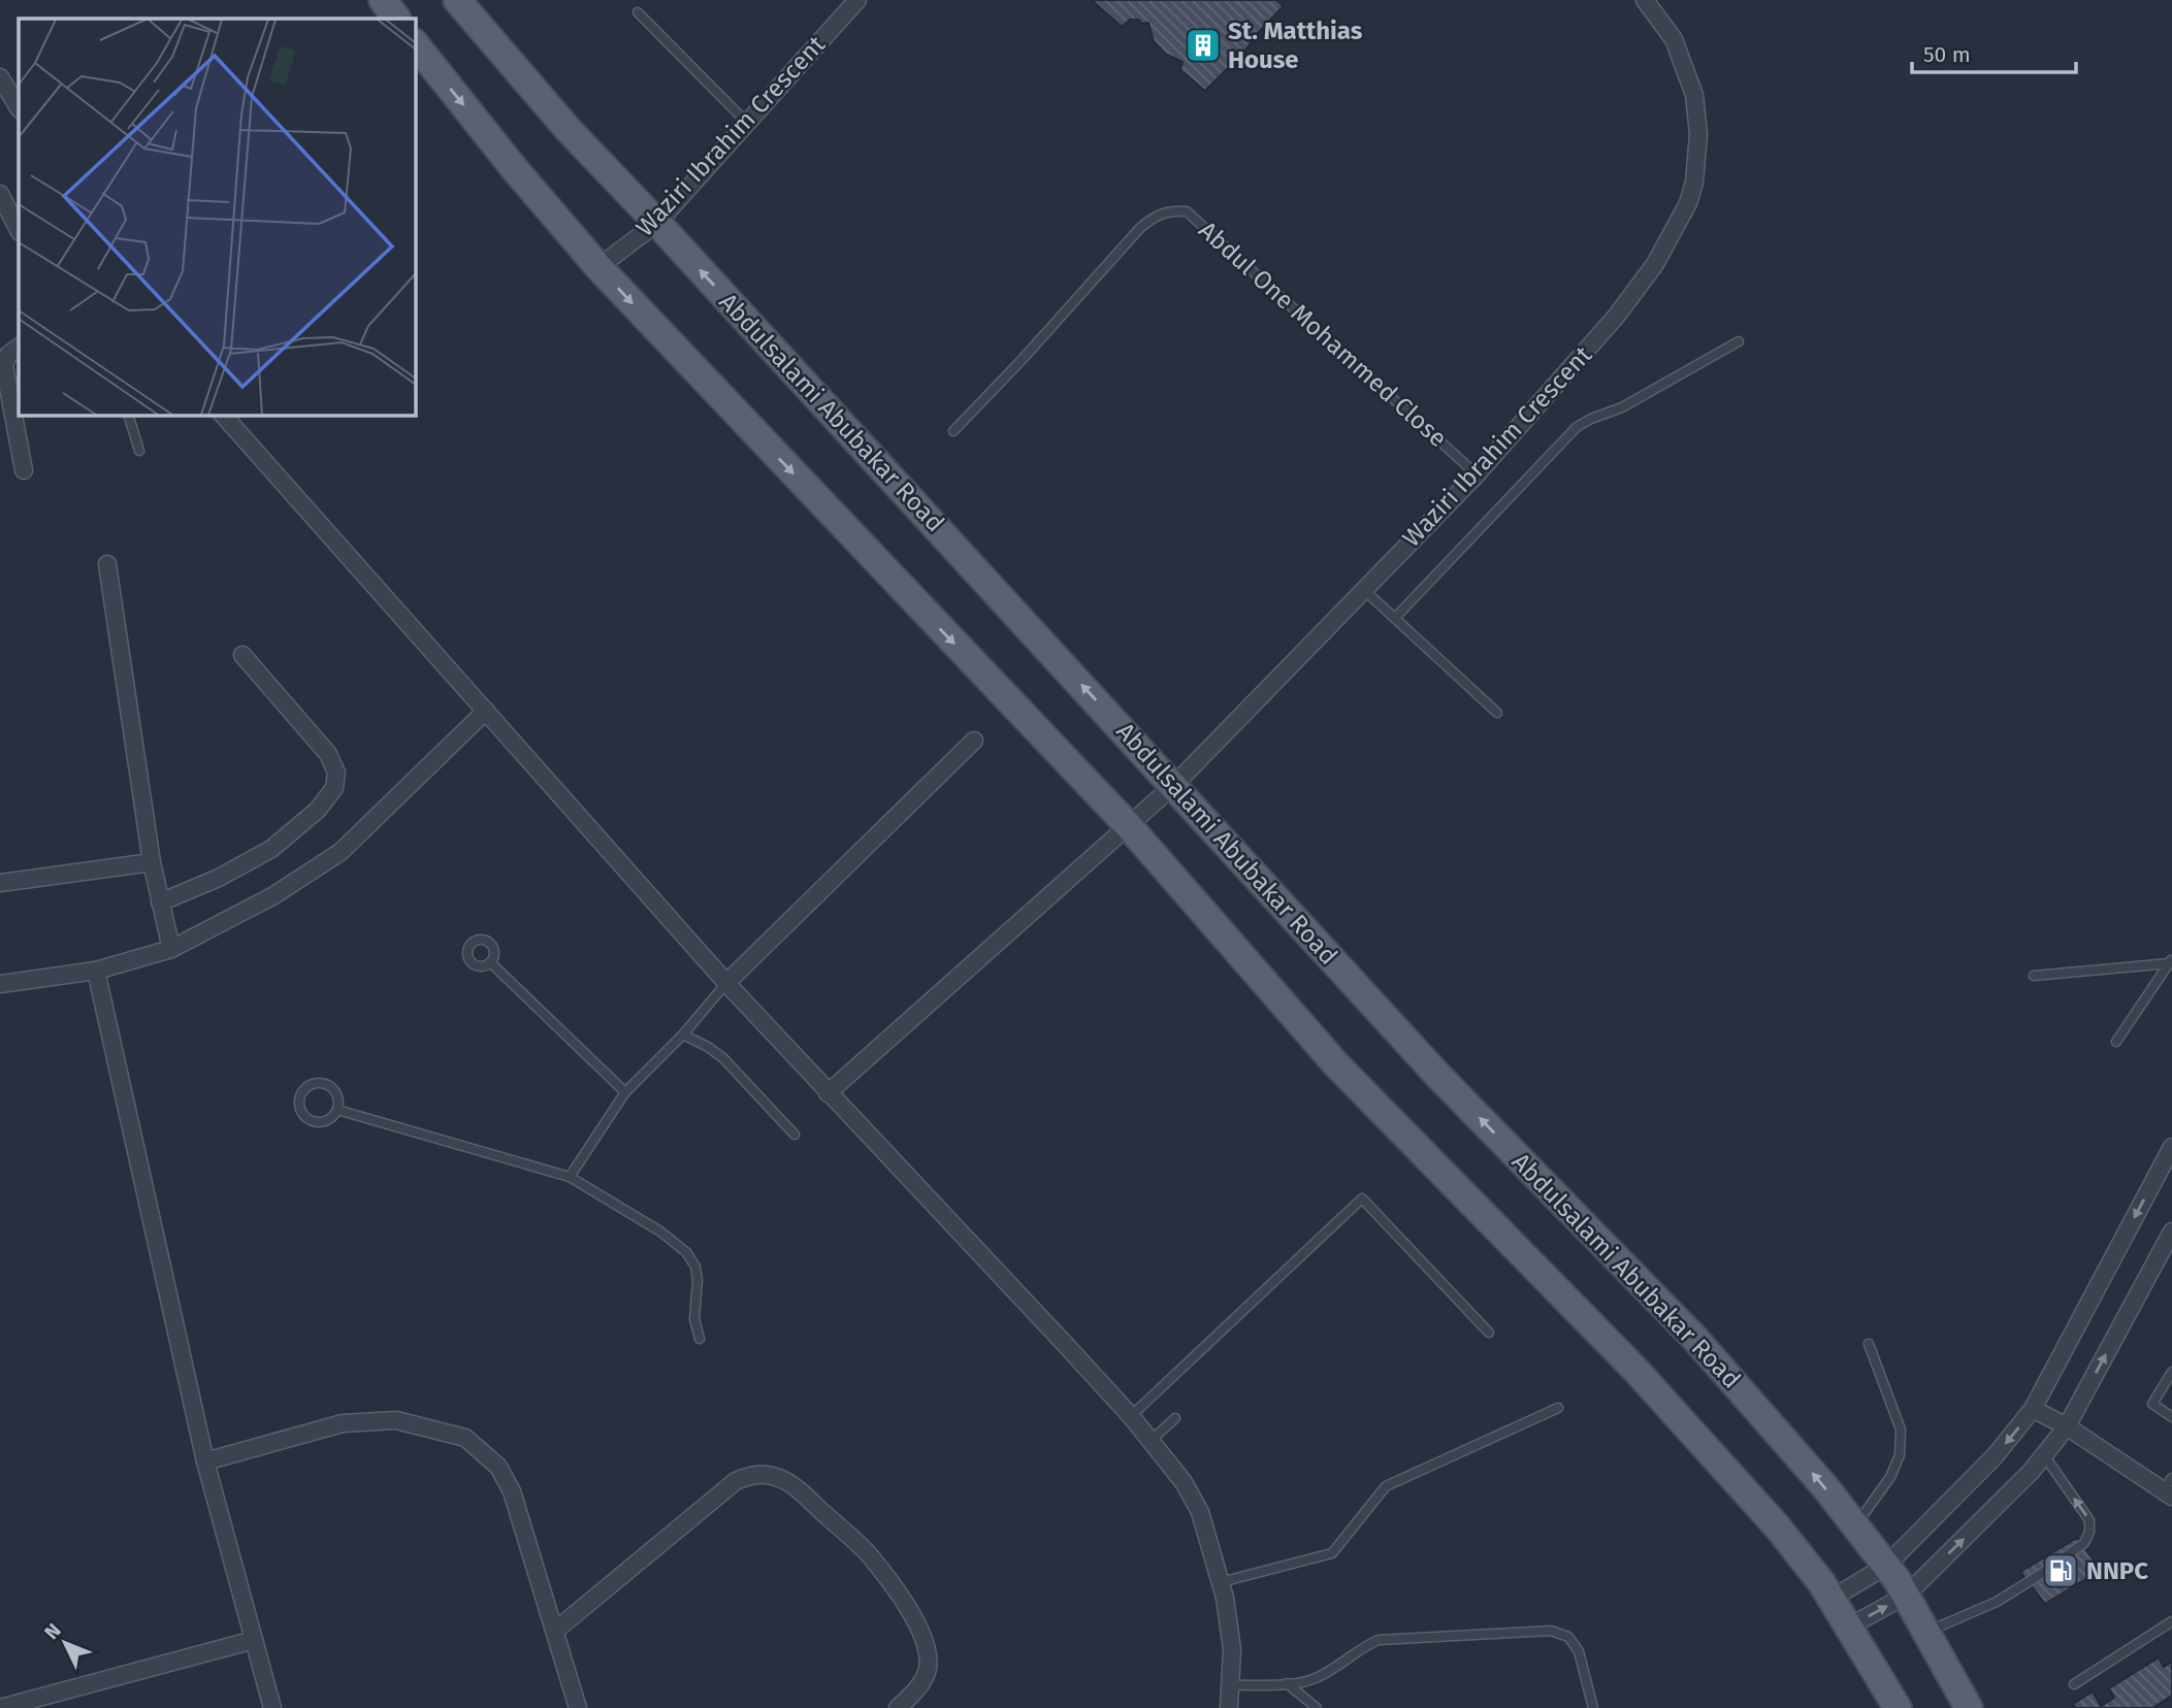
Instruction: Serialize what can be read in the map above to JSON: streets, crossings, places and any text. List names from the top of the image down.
{
  "streets": {
    "main road": ["Abdulsalami Abubakar Road"],
    "street": ["Waziri Ibrahim Crescent"],
    "lane": ["Abdul One Mohammed Close"]
  },
  "crossings": [
    ["Waziri Ibrahim Crescent", "Abdul One Mohammed Close"],
    ["Waziri Ibrahim Crescent", "Abdulsalami Abubakar Road"]
  ],
  "places": {
    "building": ["St. Matthias House"],
    "fuel station": ["NNPC"]
  },
  "scale_bar": "50 m",
  "north": "top left"
}
